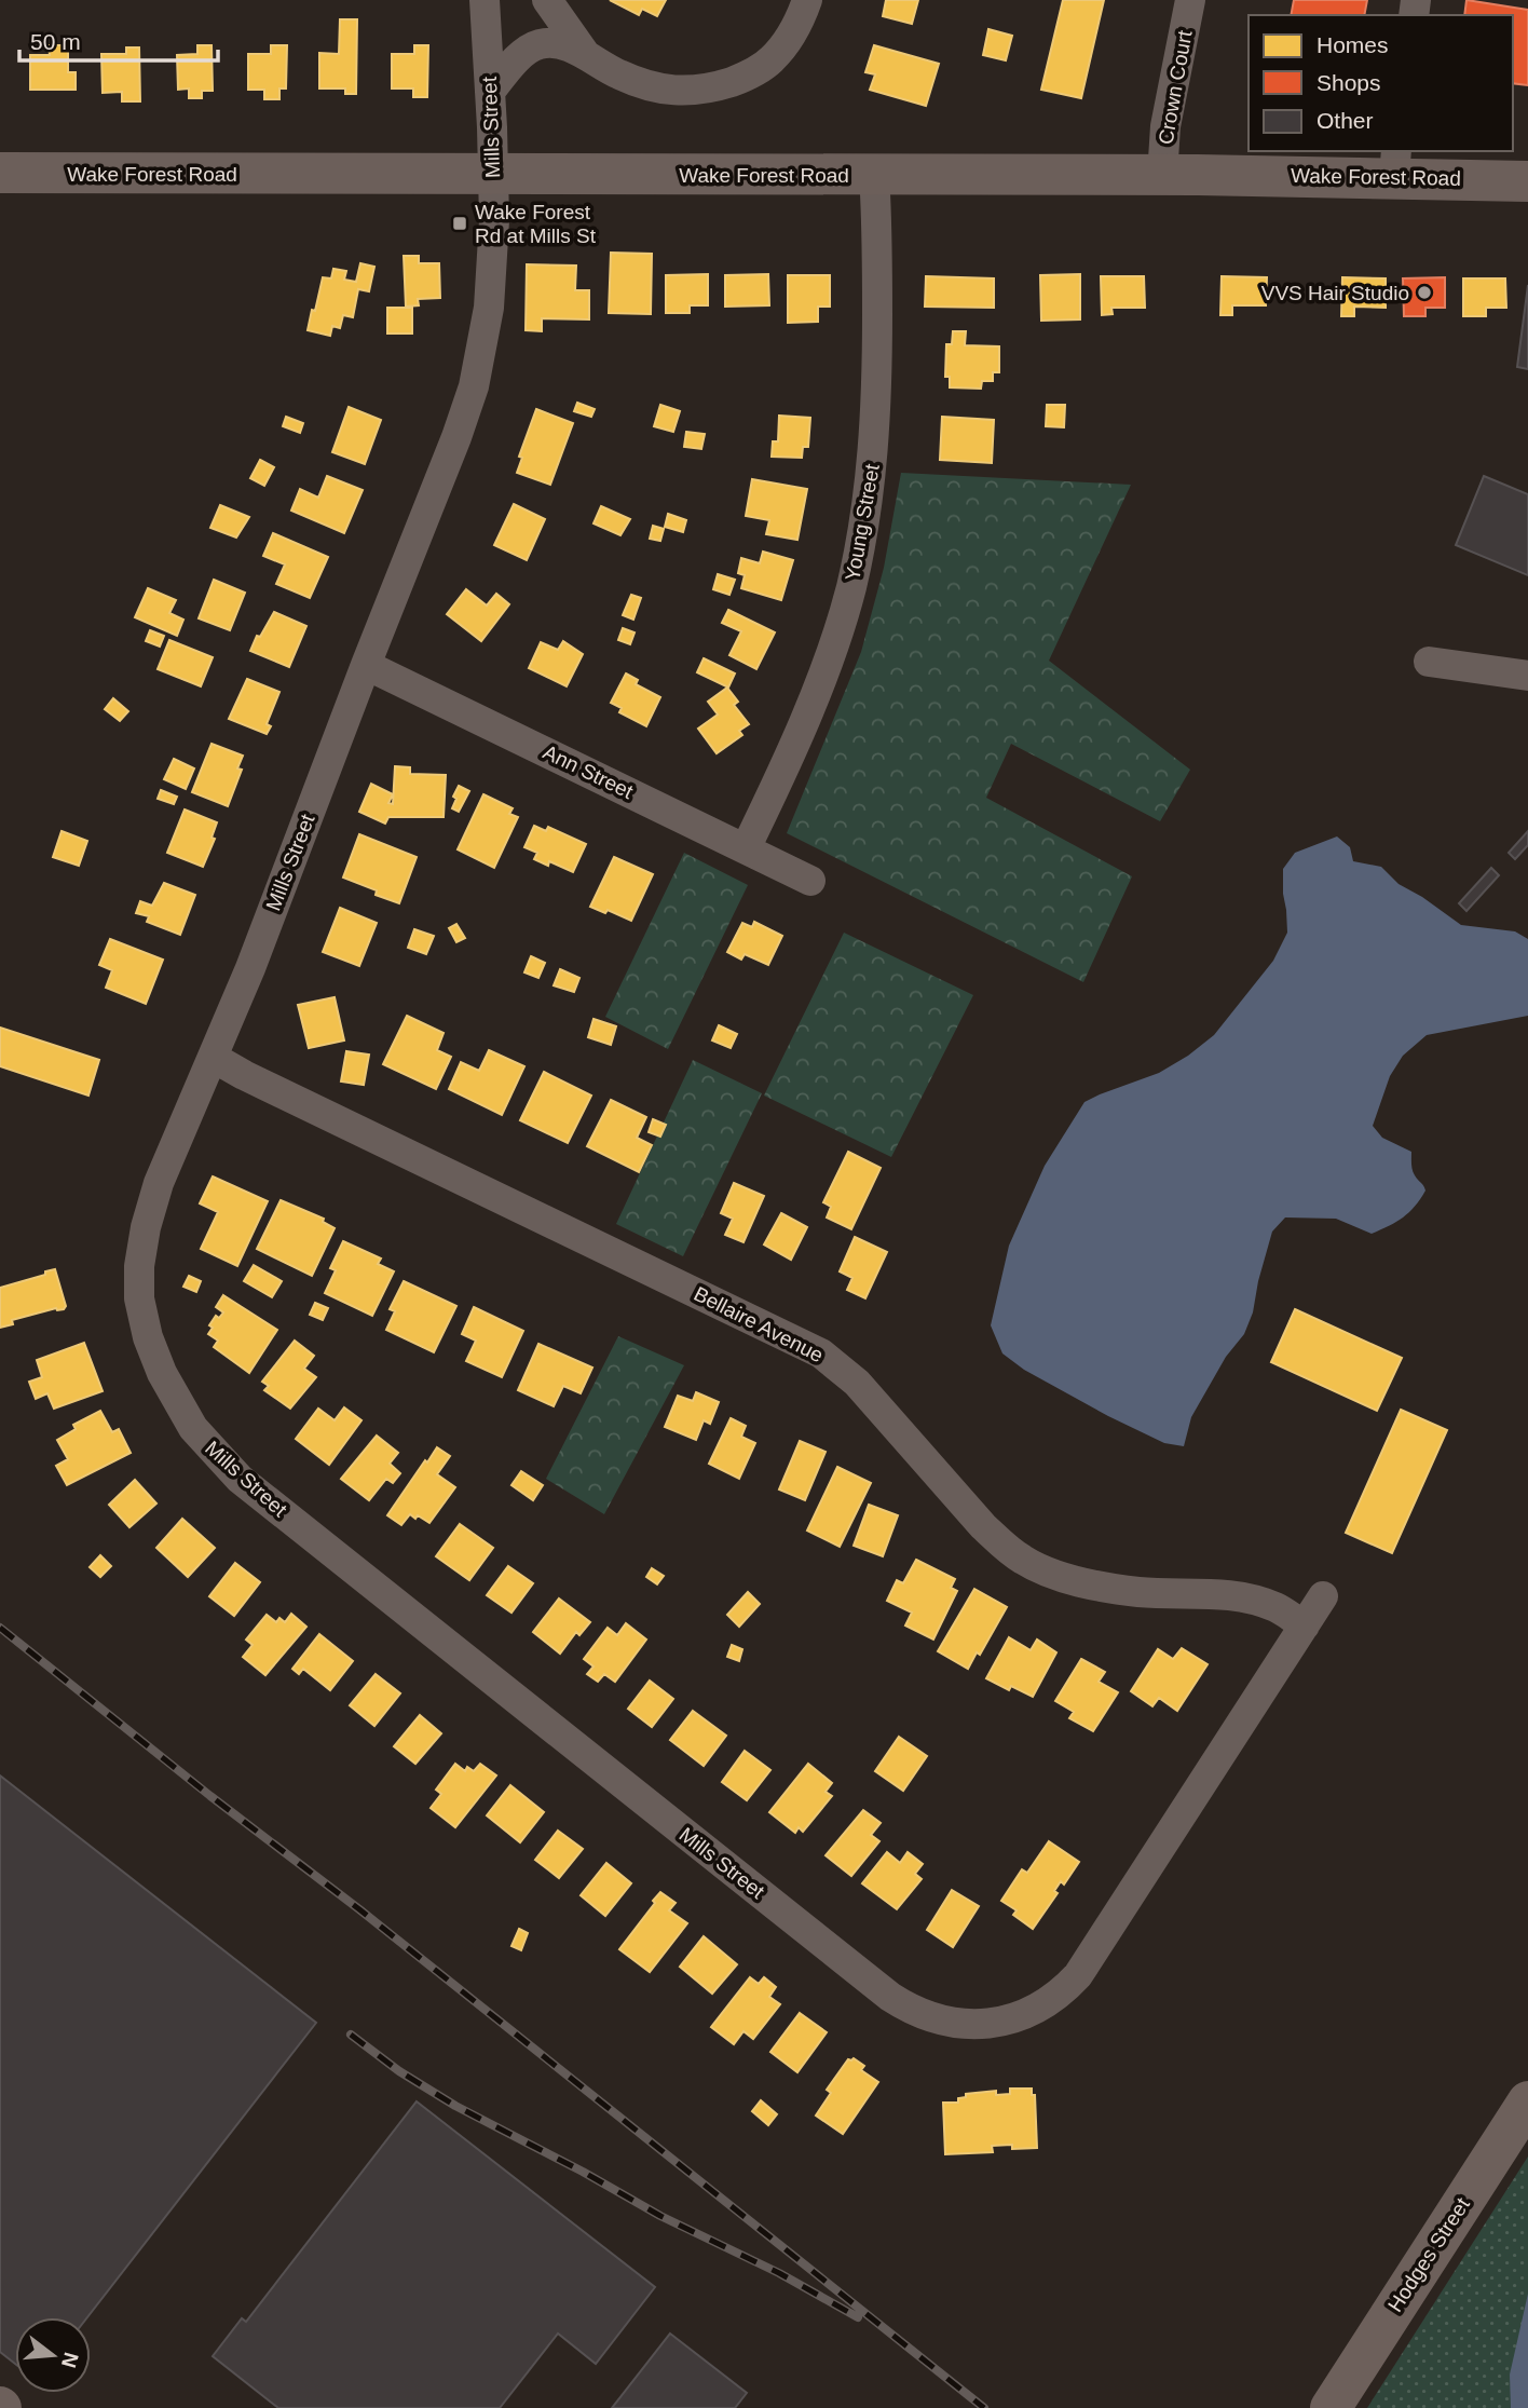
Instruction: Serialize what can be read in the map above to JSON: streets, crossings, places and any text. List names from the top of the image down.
{
  "streets": {
    "main road": ["Wake Forest Road"],
    "street": [
      "Crown Court",
      "Mills Street",
      "Young Street",
      "Ann Street",
      "Bellaire Avenue",
      "Hodges Street"
    ]
  },
  "crossings": [
    ["Crown Court", "Wake Forest Road"],
    ["Mills Street", "Wake Forest Road"],
    ["Mills Street", "Ann Street"],
    ["Mills Street", "Bellaire Avenue"],
    ["Wake Forest Road", "Young Street"],
    ["Young Street", "Ann Street"]
  ],
  "places": {
    "transit": ["Wake Forest Rd at Mills St"],
    "other": ["VVS Hair Studio"]
  },
  "legend": ["Homes", "Shops", "Other"],
  "scale_bar": "50 m",
  "north": "right"
}
